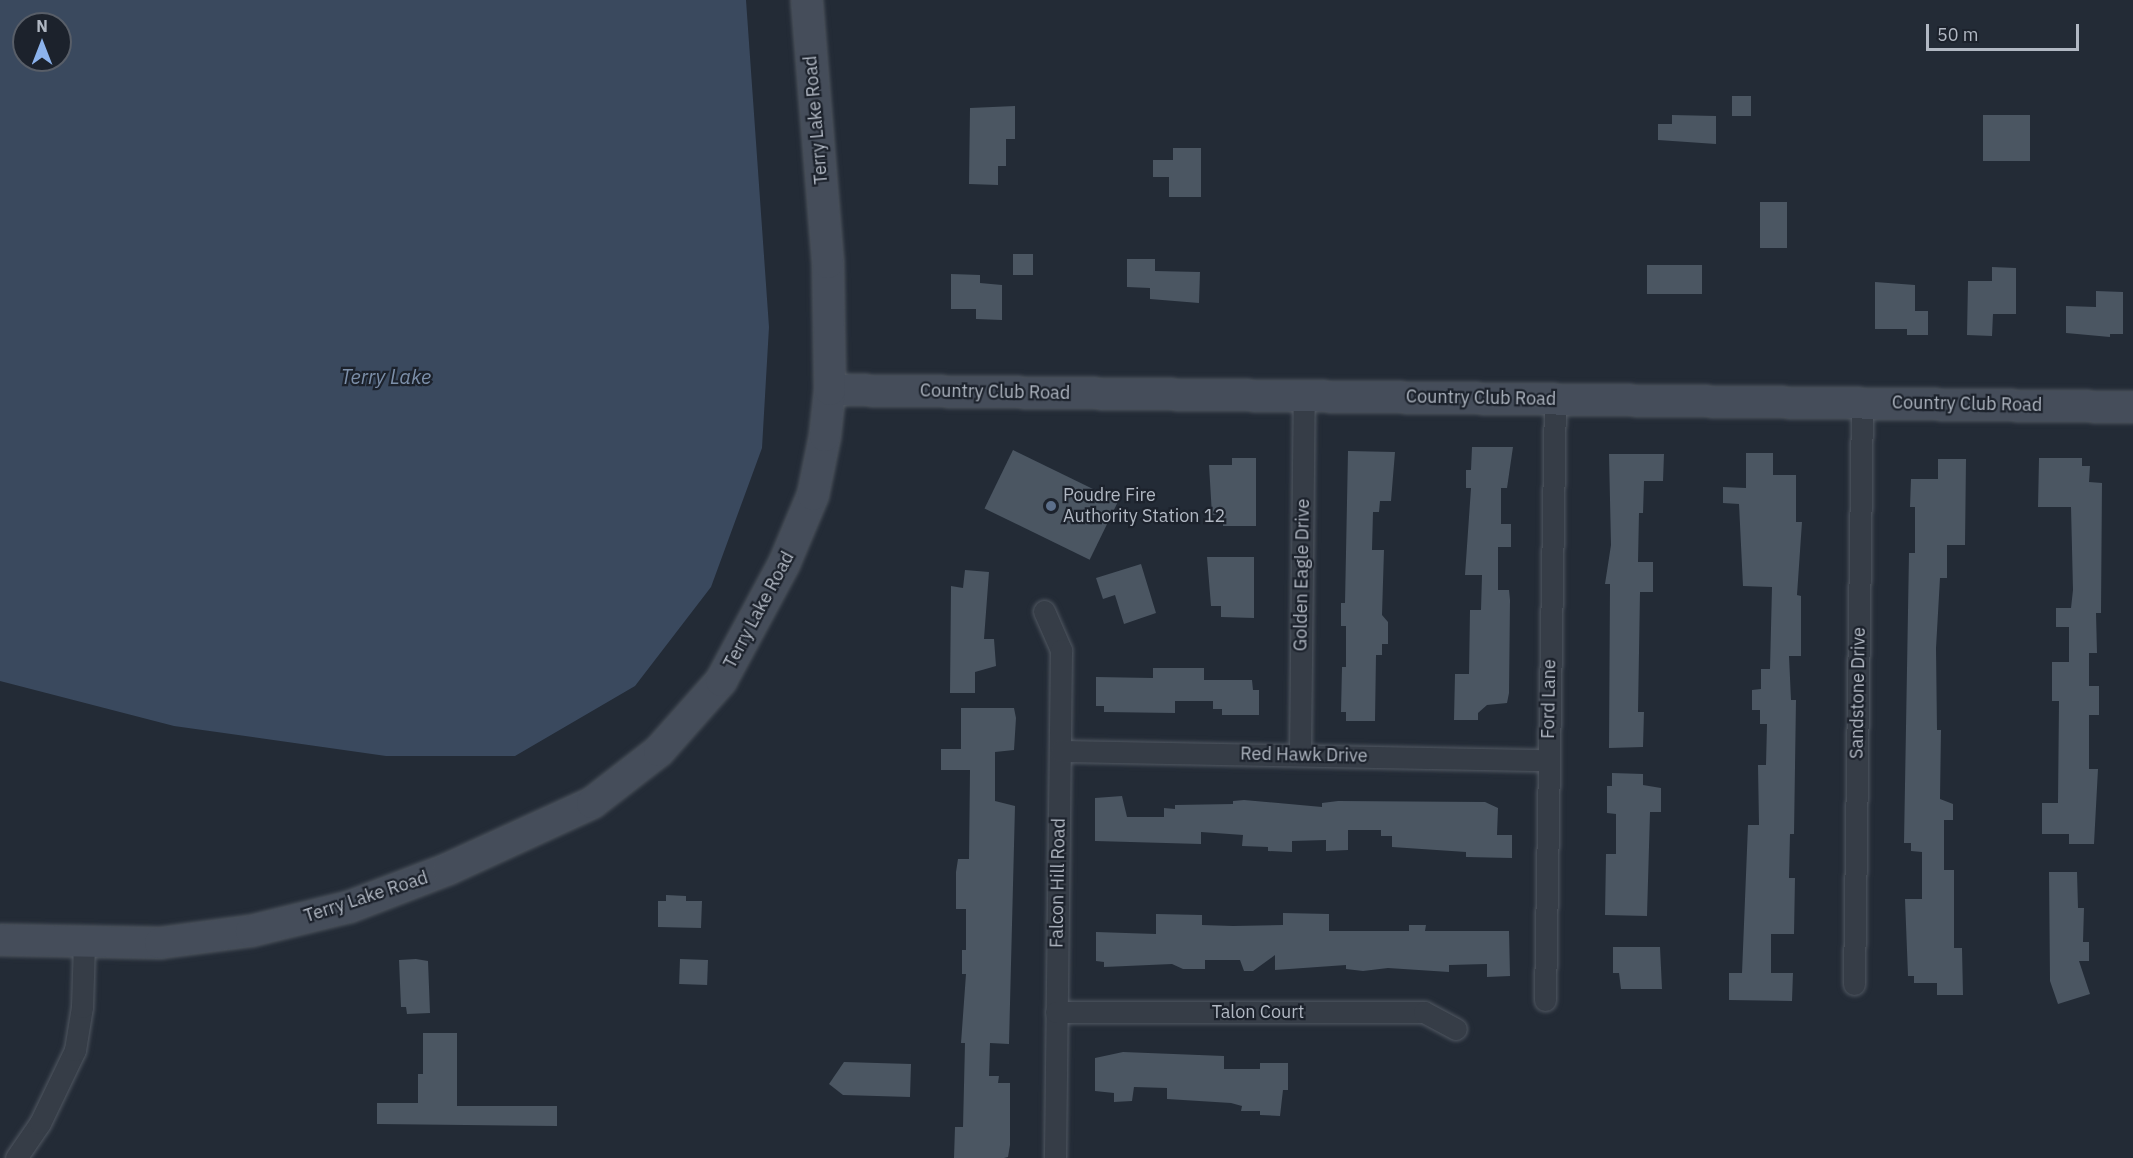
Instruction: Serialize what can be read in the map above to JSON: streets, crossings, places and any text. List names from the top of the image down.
{
  "streets": {
    "main road": ["Terry Lake Road", "Country Club Road"],
    "street": [
      "Golden Eagle Drive",
      "Sandstone Drive",
      "Ford Lane",
      "Red Hawk Drive",
      "Falcon Hill Road",
      "Talon Court"
    ]
  },
  "crossings": [
    ["Terry Lake Road", "Country Club Road"],
    ["Country Club Road", "Golden Eagle Drive"],
    ["Country Club Road", "Sandstone Drive"],
    ["Country Club Road", "Ford Lane"],
    ["Golden Eagle Drive", "Red Hawk Drive"],
    ["Ford Lane", "Red Hawk Drive"],
    ["Red Hawk Drive", "Falcon Hill Road"],
    ["Falcon Hill Road", "Talon Court"]
  ],
  "water": ["Terry Lake"],
  "places": ["Poudre Fire Authority Station 12"],
  "scale_bar": "50 m",
  "north": "top"
}
